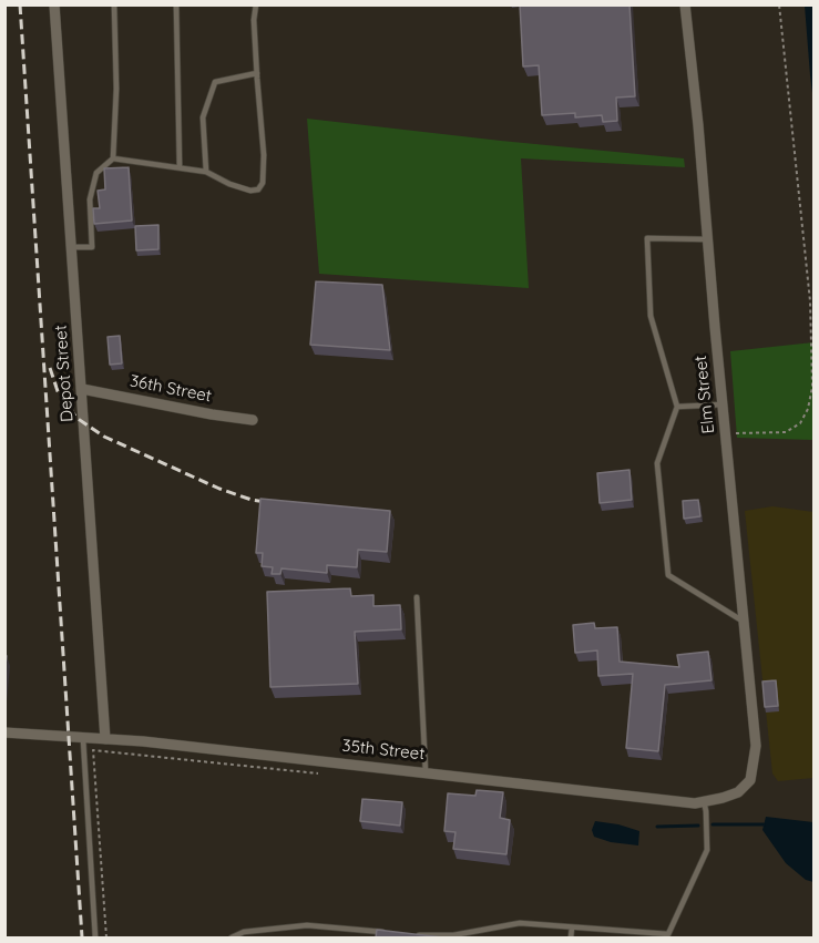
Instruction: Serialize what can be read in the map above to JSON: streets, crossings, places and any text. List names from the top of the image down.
{
  "streets": {
    "street": [
      "Depot Street",
      "36th Street",
      "Elm Street",
      "35th Street"
    ]
  },
  "crossings": [
    ["Depot Street", "36th Street"],
    ["Depot Street", "35th Street"],
    ["Elm Street", "35th Street"]
  ]
}
